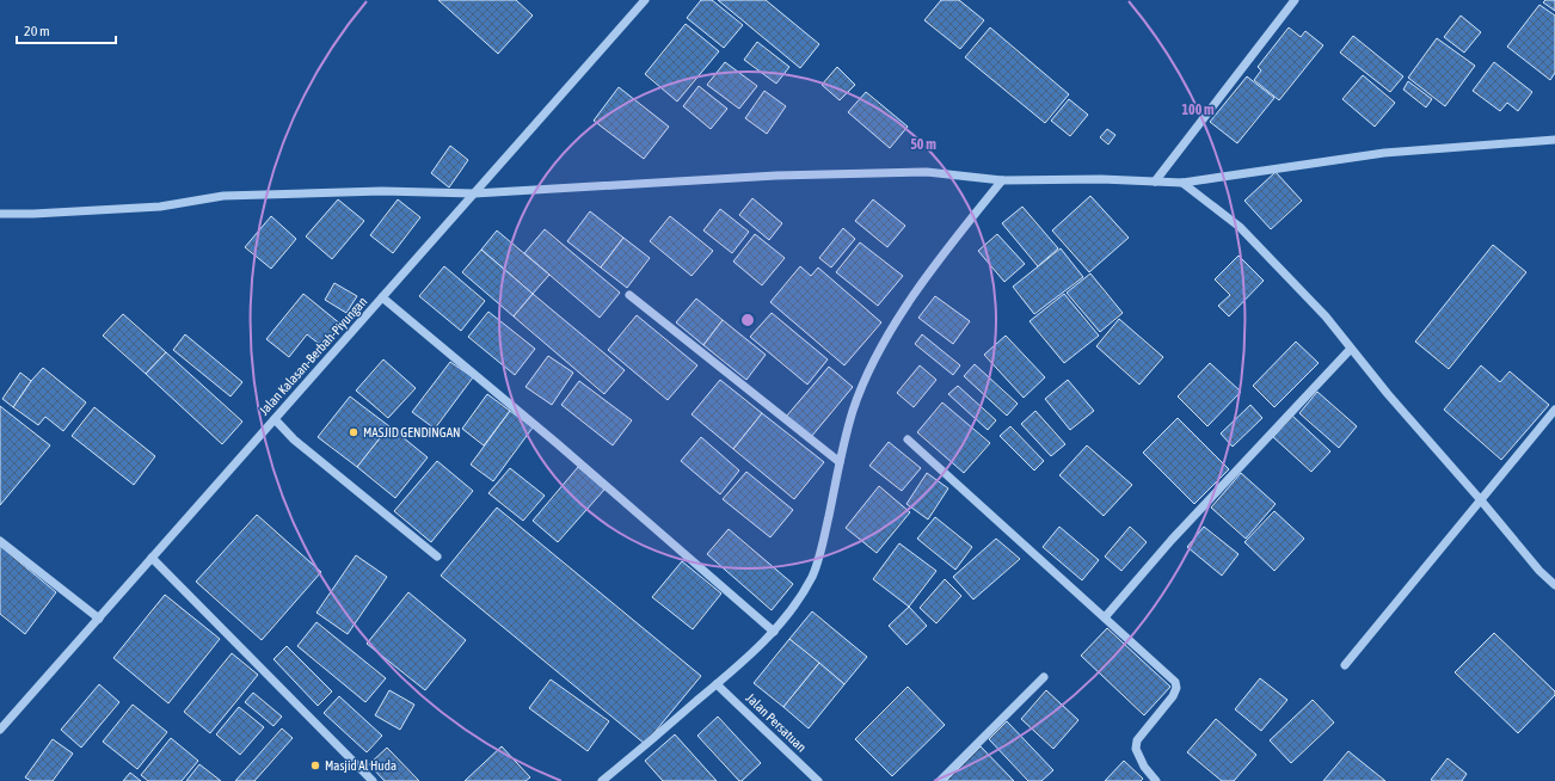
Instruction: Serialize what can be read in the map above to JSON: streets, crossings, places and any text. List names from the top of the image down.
{
  "streets": {
    "street": ["Jalan Kalasan-Berbah-Piyungan", "Jalan Persatuan"]
  },
  "places": ["MASJID GENDINGAN", "Masjid Al Huda"],
  "scale_bar": "20 m",
  "rings": ["100 m", "50 m"]
}
